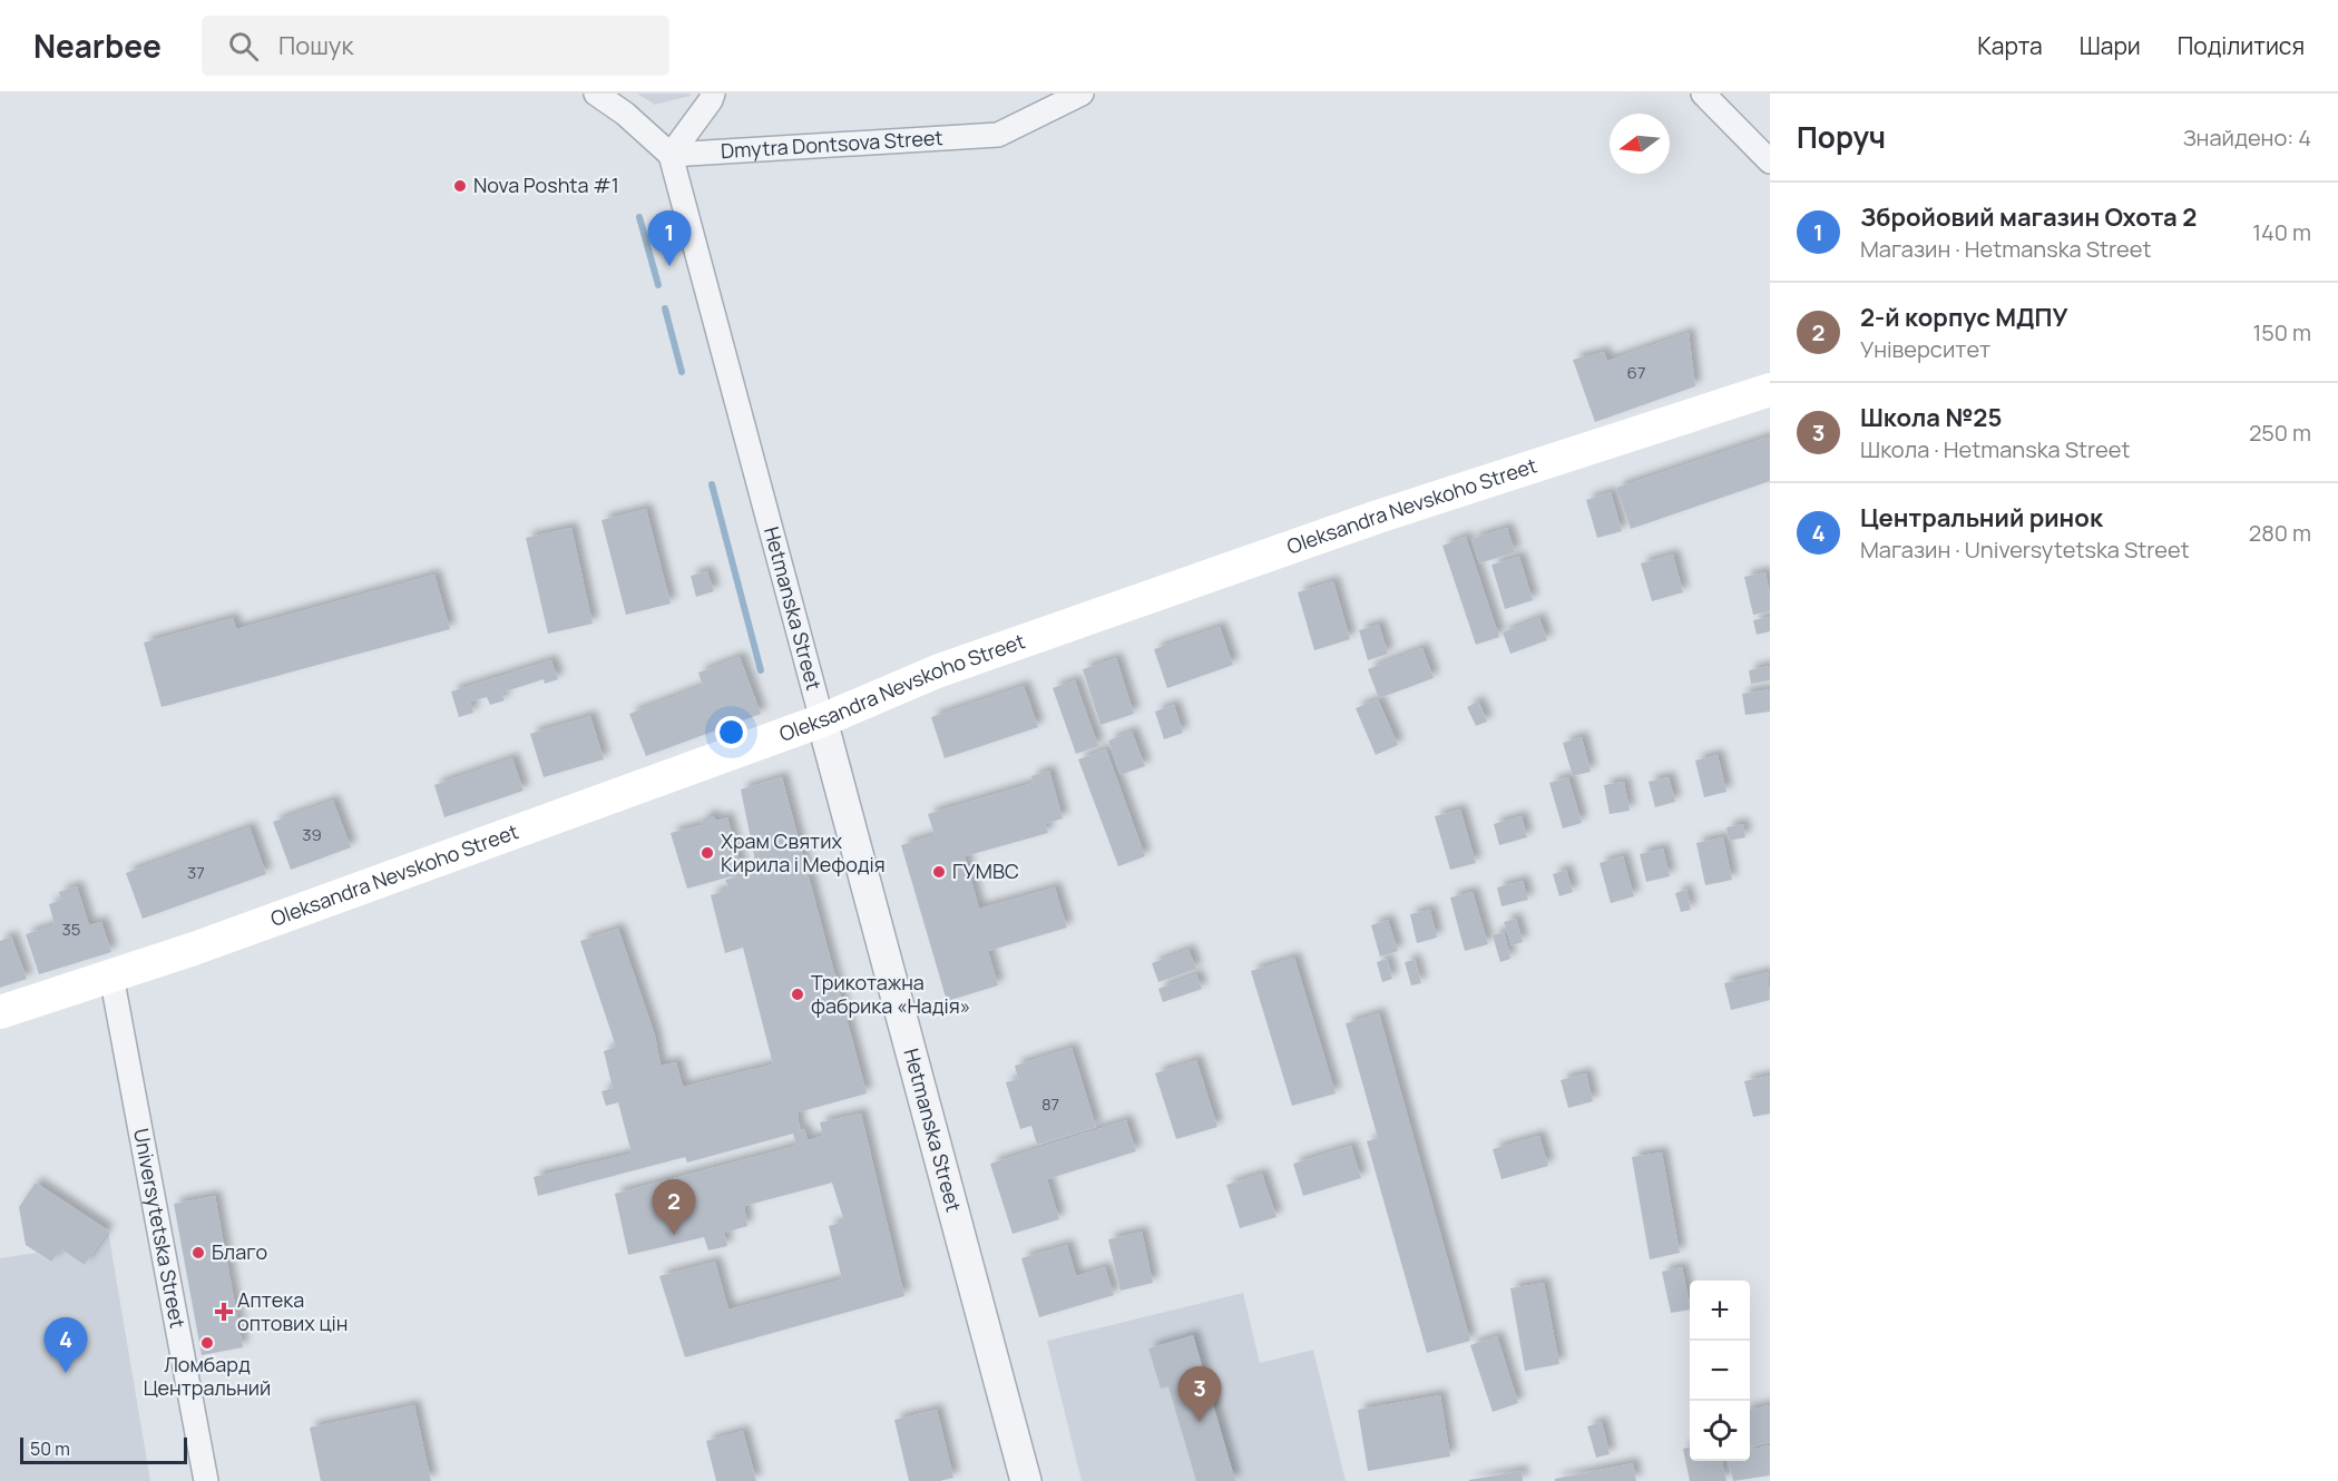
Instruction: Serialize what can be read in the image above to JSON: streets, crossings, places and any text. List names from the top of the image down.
{
  "streets": {
    "main road": ["Oleksandra Nevskoho Street"],
    "street": ["Dmytra Dontsova Street", "Hetmanska Street", "Universytetska Street"]
  },
  "crossings": [
    ["Dmytra Dontsova Street", "Hetmanska Street"],
    ["Oleksandra Nevskoho Street", "Hetmanska Street"],
    ["Oleksandra Nevskoho Street", "Universytetska Street"]
  ],
  "places": {
    "other": [
      "Nova Poshta #1",
      "Храм Святих Кирила і Мефодія",
      "ГУМВС",
      "Трикотажна фабрика «Надія»",
      "Благо",
      "Ломбард Центральний"
    ],
    "health": ["Аптека оптових цін"]
  },
  "house_numbers": [
    "67",
    "39",
    "37",
    "35",
    "87"
  ],
  "scale_bar": "50 m",
  "north": "left",
  "page": {
    "header": "Nearbee",
    "search": "Пошук",
    "nav": ["Карта", "Шари", "Поділитися"],
    "heading": ["Поруч", "Знайдено: 4"],
    "list": [
      {
        "mark": "1",
        "name": "Збройовий магазин Охота 2",
        "note": "Магазин · Hetmanska Street",
        "value": "140 m"
      },
      {
        "mark": "2",
        "name": "2-й корпус МДПУ",
        "note": "Університет",
        "value": "150 m"
      },
      {
        "mark": "3",
        "name": "Школа №25",
        "note": "Школа · Hetmanska Street",
        "value": "250 m"
      },
      {
        "mark": "4",
        "name": "Центральний ринок",
        "note": "Магазин · Universytetska Street",
        "value": "280 m"
      }
    ],
    "pins": [
      "1",
      "2",
      "4",
      "3"
    ],
    "map_buttons": ["+", "−"],
    "scale": "50 m"
  }
}
